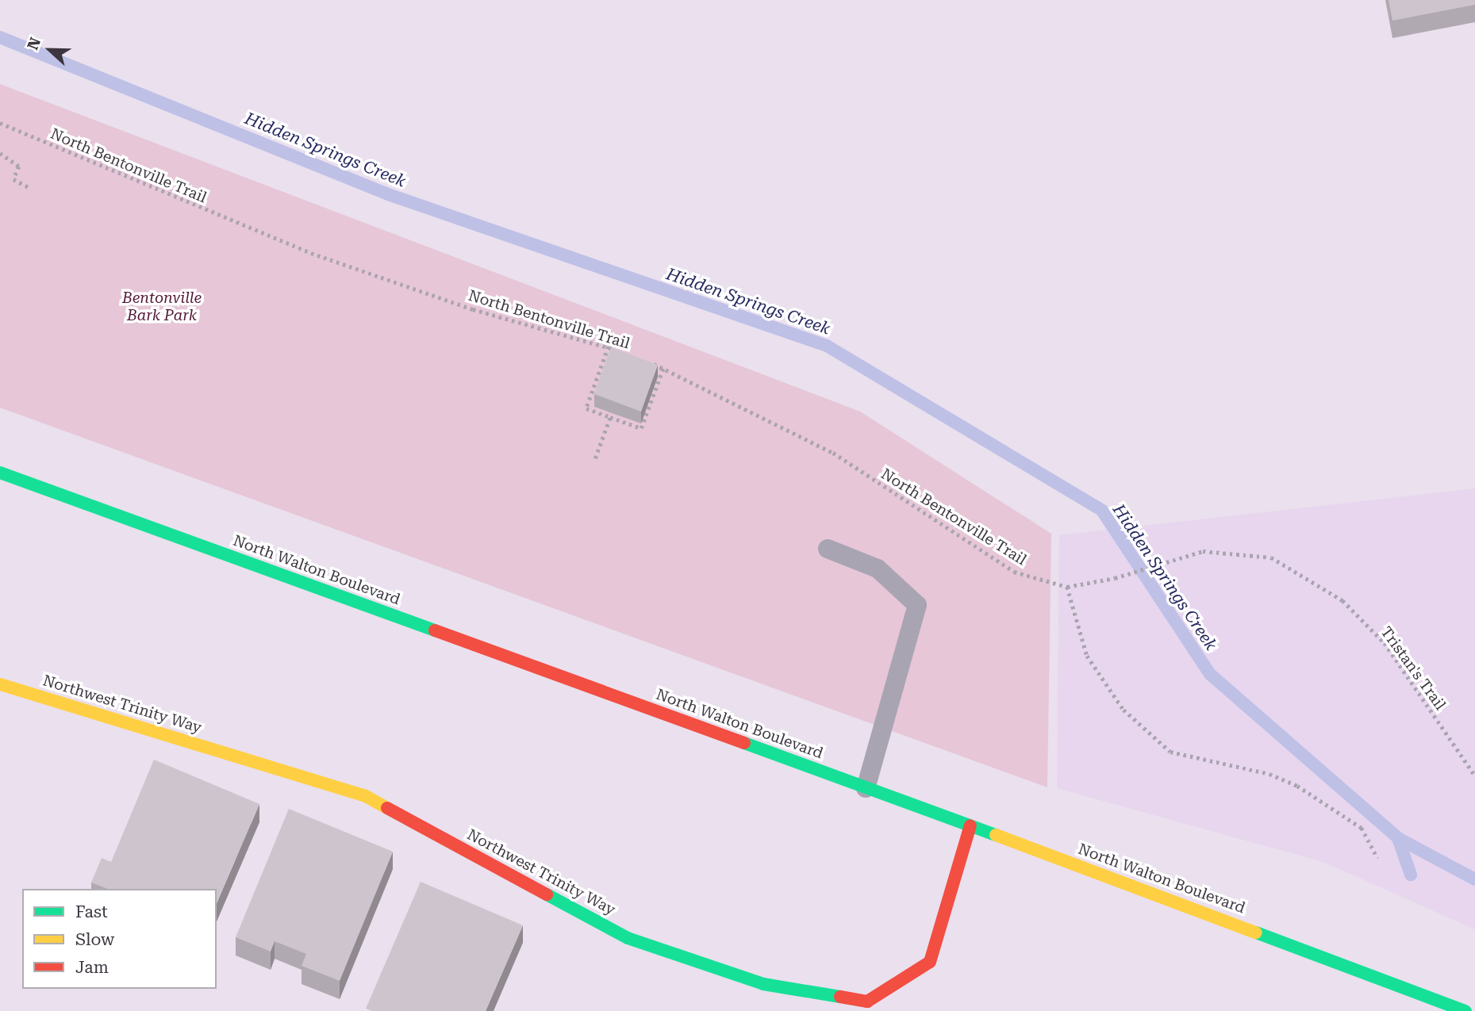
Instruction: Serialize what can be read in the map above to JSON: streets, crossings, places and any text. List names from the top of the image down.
{
  "streets": {
    "main road": ["North Walton Boulevard", "Northwest Trinity Way"],
    "path": ["North Bentonville Trail", "Tristan's Trail"]
  },
  "crossings": [
    ["North Bentonville Trail", "Tristan's Trail"],
    ["North Walton Boulevard", "Northwest Trinity Way"]
  ],
  "water": ["Hidden Springs Creek"],
  "parks": ["Bentonville Bark Park"],
  "legend": ["Fast", "Slow", "Jam"],
  "north": "left"
}
